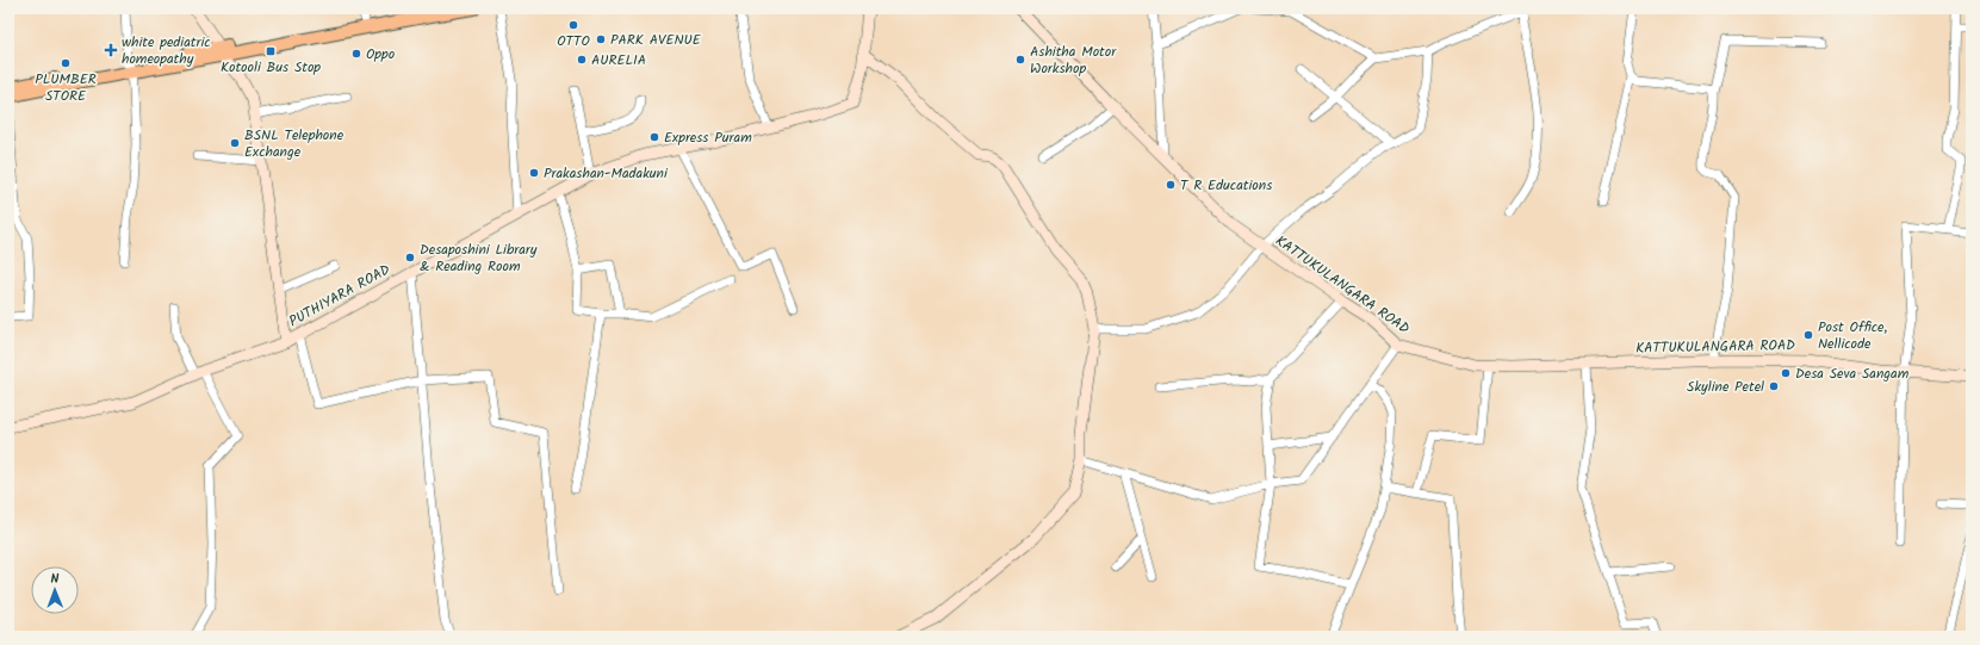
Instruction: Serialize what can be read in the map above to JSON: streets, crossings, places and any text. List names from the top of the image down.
{
  "streets": {
    "street": ["KATTUKULANGARA ROAD", "PUTHIYARA ROAD"]
  },
  "places": {
    "other": [
      "OTTO",
      "PARK AVENUE",
      "Oppo",
      "AURELIA",
      "Ashitha Motor Workshop",
      "PLUMBER STORE",
      "Express Puram",
      "BSNL Telephone Exchange",
      "Prakashan-Madakuni",
      "T R Educations",
      "Desaposhini Library & Reading Room",
      "Post Office, Nellicode",
      "Desa Seva Sangam",
      "Skyline Petel"
    ],
    "health": ["white pediatric homeopathy"],
    "transit": ["Kotooli Bus Stop"]
  },
  "north": "top"
}
